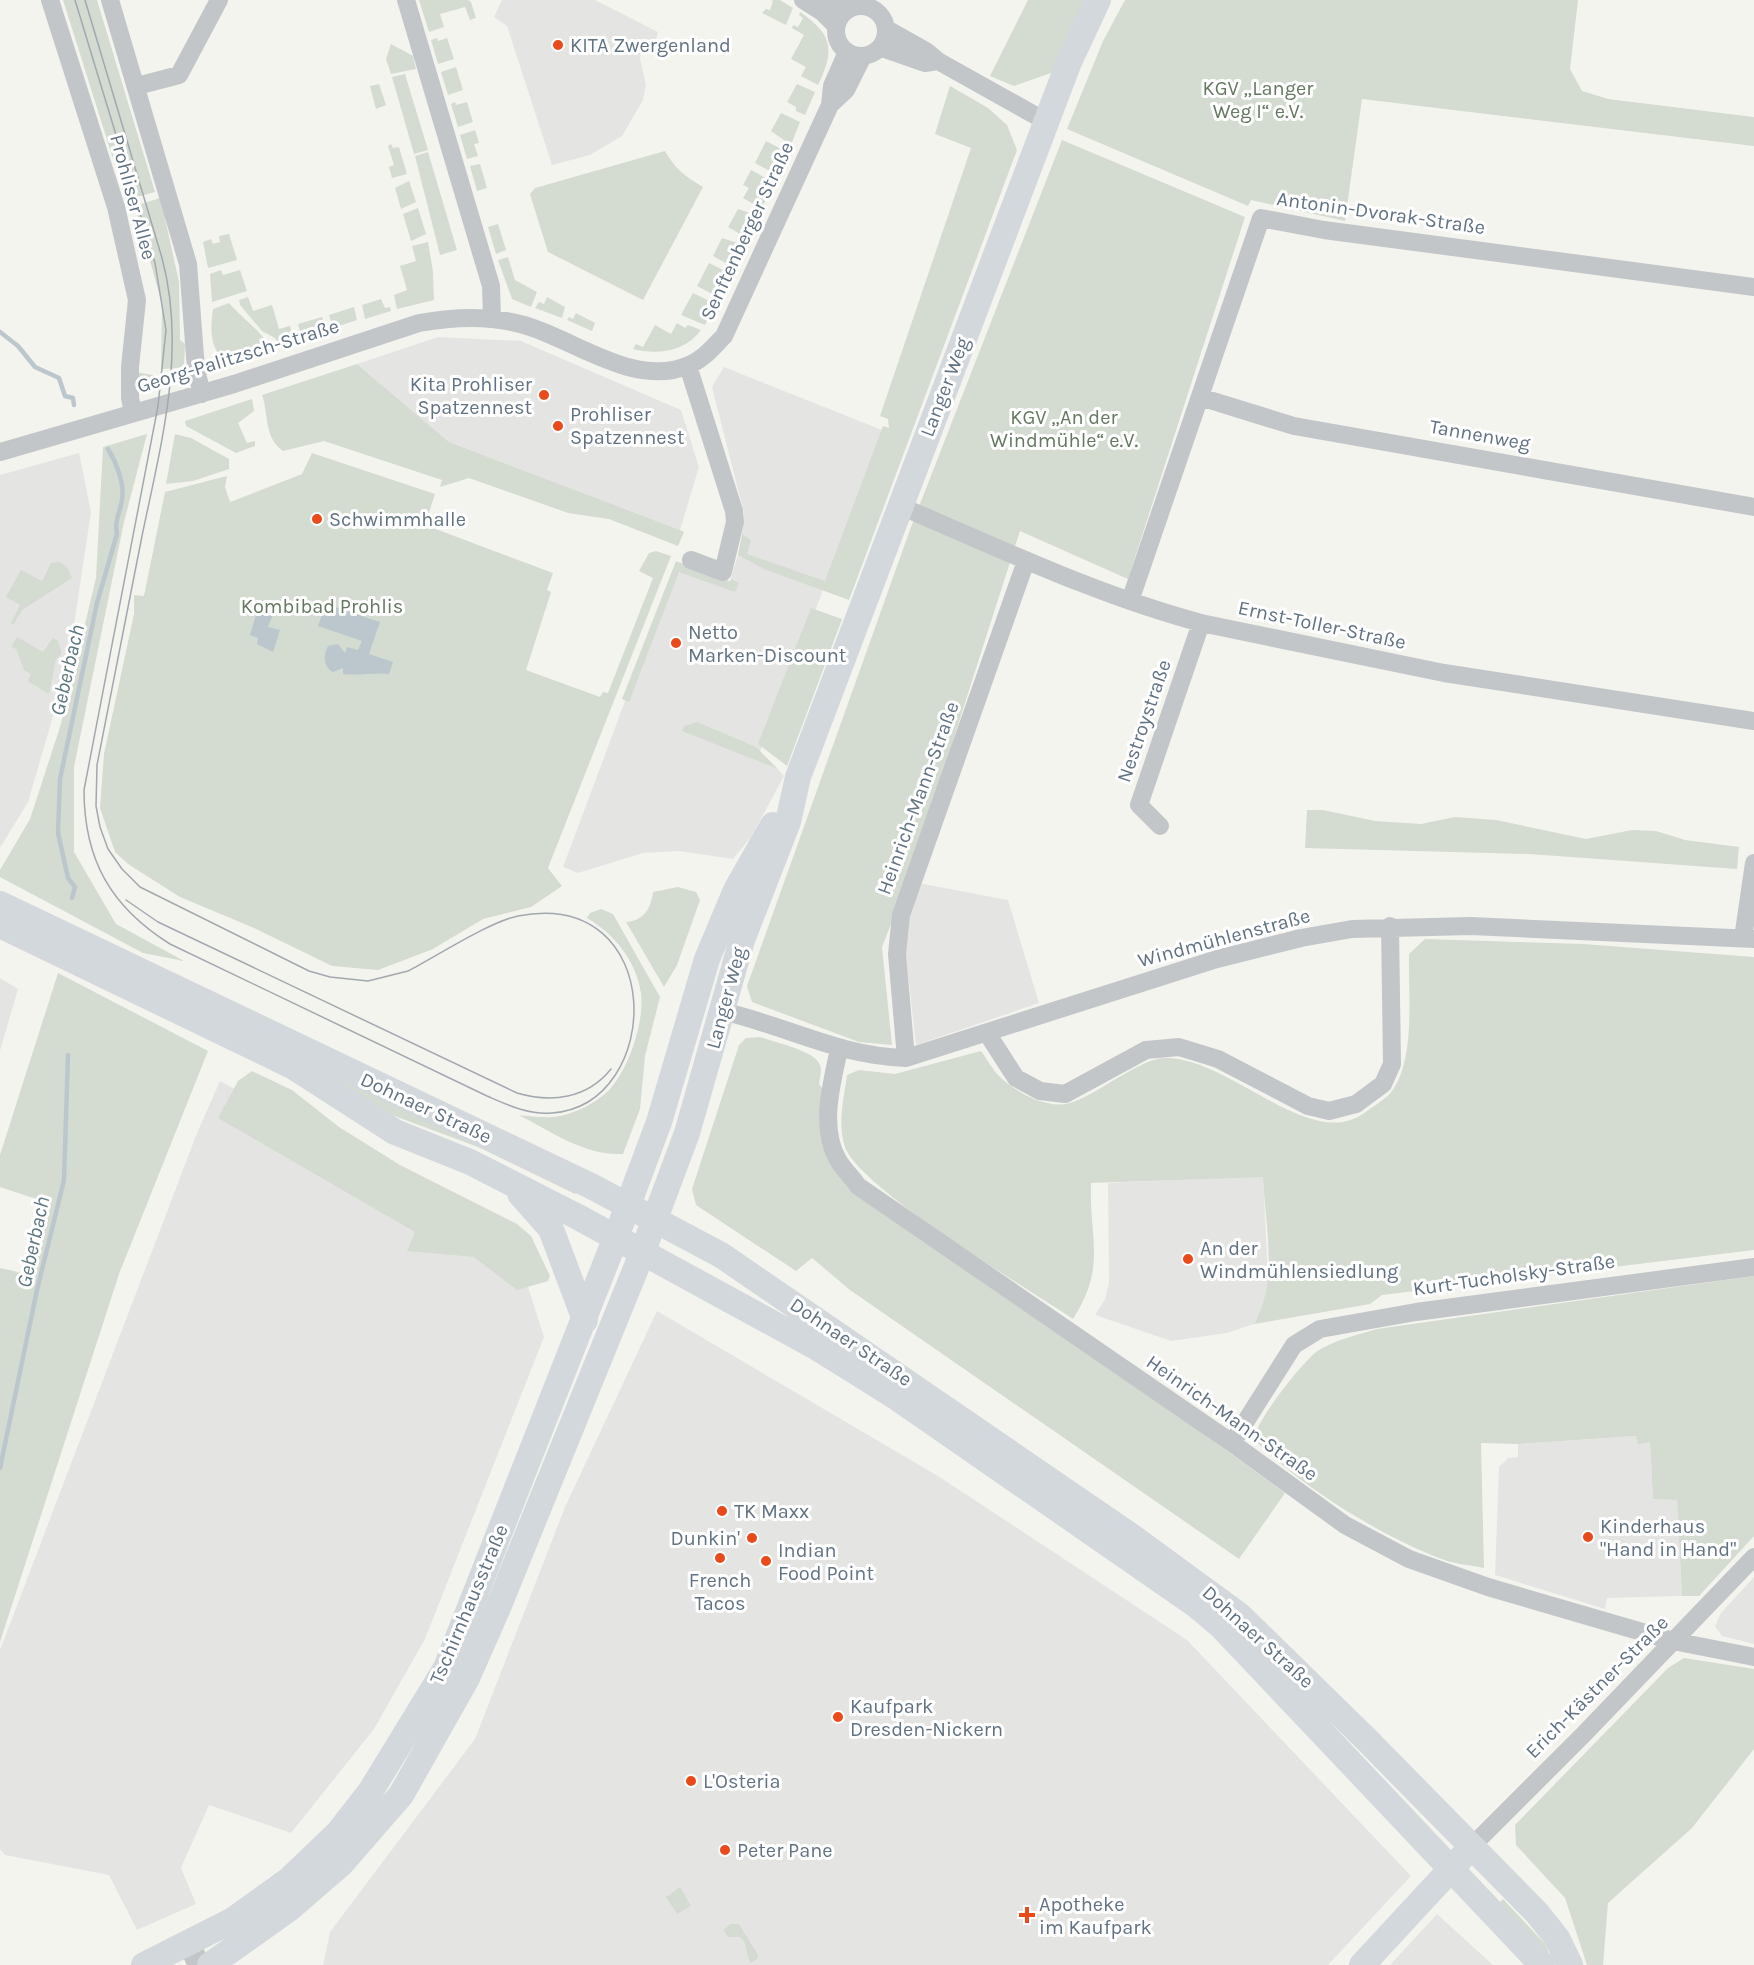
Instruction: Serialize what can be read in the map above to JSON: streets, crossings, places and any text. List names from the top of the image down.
{
  "streets": {
    "main road": ["Langer Weg", "Dohnaer Straße", "Tschirnhausstraße"],
    "street": [
      "Prohliser Allee",
      "Antonin-Dvorak-Straße",
      "Senftenberger Straße",
      "Georg-Palitzsch-Straße",
      "Tannenweg",
      "Ernst-Toller-Straße",
      "Nestroystraße",
      "Heinrich-Mann-Straße",
      "Windmühlenstraße",
      "Kurt-Tucholsky-Straße",
      "Erich-Kästner-Straße"
    ]
  },
  "crossings": [
    ["Prohliser Allee", "Georg-Palitzsch-Straße"],
    ["Antonin-Dvorak-Straße", "Tannenweg"],
    ["Antonin-Dvorak-Straße", "Ernst-Toller-Straße"],
    ["Senftenberger Straße", "Georg-Palitzsch-Straße"],
    ["Langer Weg", "Ernst-Toller-Straße"],
    ["Langer Weg", "Windmühlenstraße"],
    ["Langer Weg", "Dohnaer Straße"],
    ["Langer Weg", "Tschirnhausstraße"],
    ["Ernst-Toller-Straße", "Nestroystraße"],
    ["Ernst-Toller-Straße", "Heinrich-Mann-Straße"],
    ["Heinrich-Mann-Straße", "Windmühlenstraße"],
    ["Heinrich-Mann-Straße", "Kurt-Tucholsky-Straße"],
    ["Heinrich-Mann-Straße", "Erich-Kästner-Straße"],
    ["Dohnaer Straße", "Tschirnhausstraße"],
    ["Dohnaer Straße", "Erich-Kästner-Straße"]
  ],
  "water": ["Geberbach"],
  "parks": ["KGV „Langer Weg I“ e.V.", "KGV „An der Windmühle“ e.V.", "Kombibad Prohlis"],
  "places": {
    "other": [
      "KITA Zwergenland",
      "Kita Prohliser Spatzennest",
      "Prohliser Spatzennest",
      "Schwimmhalle",
      "Netto Marken-Discount",
      "An der Windmühlensiedlung",
      "TK Maxx",
      "Kinderhaus \"Hand in Hand\"",
      "Dunkin'",
      "French Tacos",
      "Indian Food Point",
      "Kaufpark Dresden-Nickern",
      "L'Osteria",
      "Peter Pane"
    ],
    "health": ["Apotheke im Kaufpark"]
  }
}
